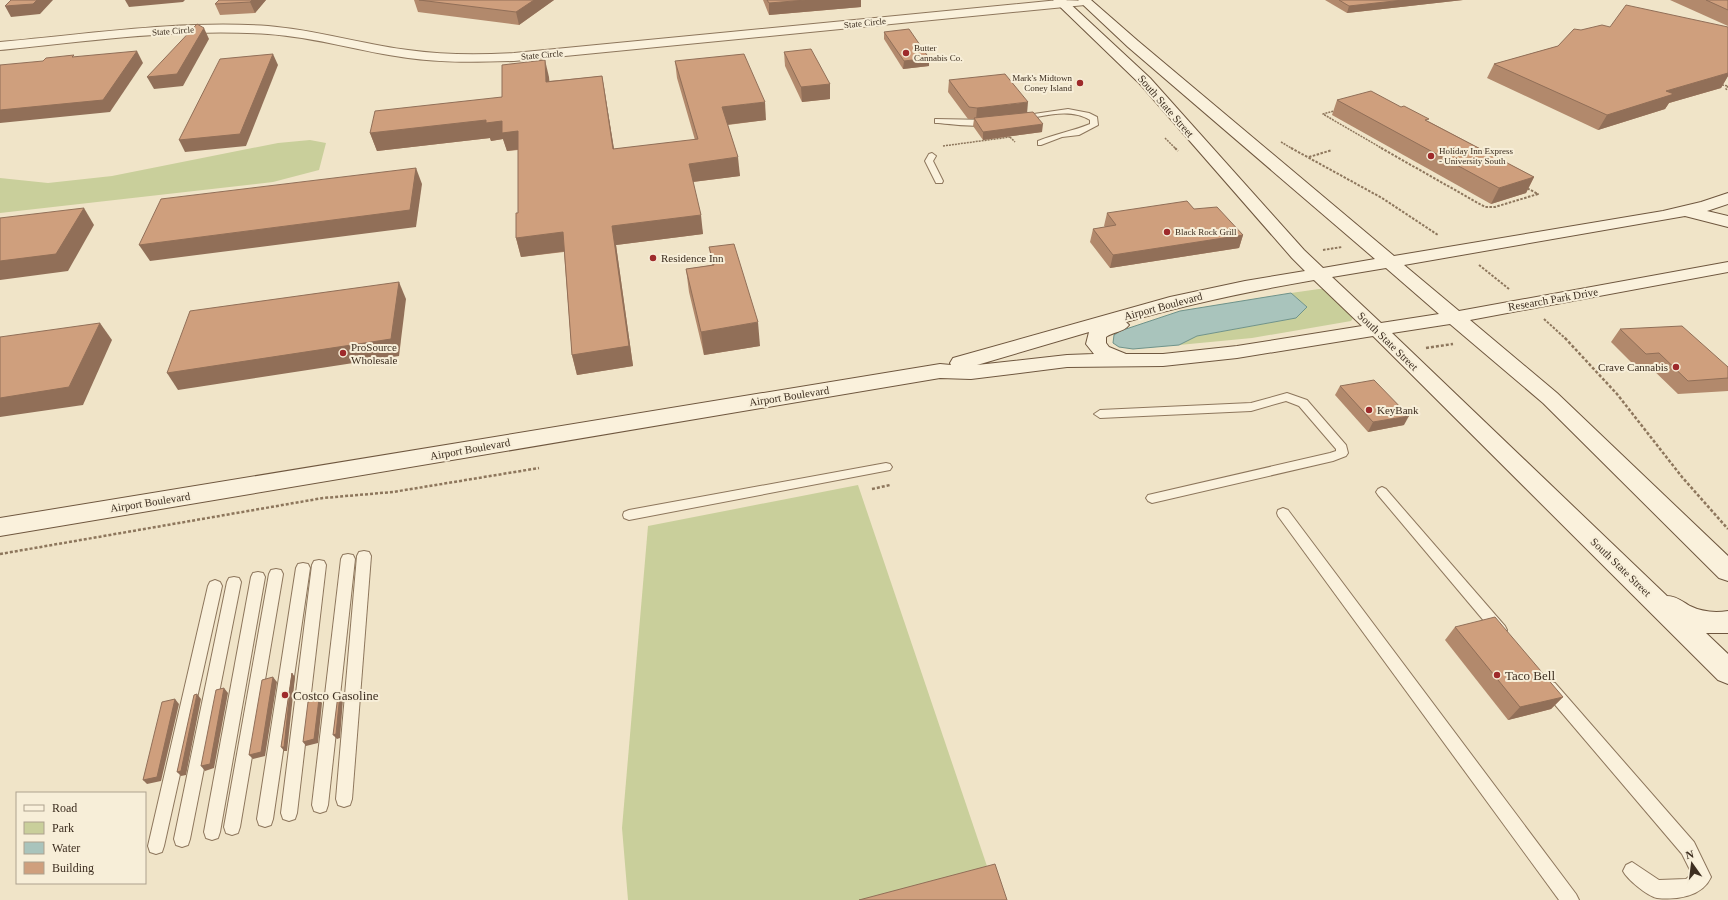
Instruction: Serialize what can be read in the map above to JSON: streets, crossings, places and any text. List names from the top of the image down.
{
  "streets": {
    "street": [
      "State Circle",
      "South State Street",
      "Research Park Drive",
      "Airport Boulevard"
    ]
  },
  "crossings": [
    ["State Circle", "South State Street"],
    ["South State Street", "Research Park Drive"],
    ["South State Street", "Airport Boulevard"],
    ["Research Park Drive", "Airport Boulevard"]
  ],
  "places": [
    "Butter Cannabis Co.",
    "Mark's Midtown Coney Island",
    "Holiday Inn Express - University South",
    "Black Rock Grill",
    "Residence Inn",
    "ProSource Wholesale",
    "Crave Cannabis",
    "KeyBank",
    "Taco Bell",
    "Costco Gasoline"
  ],
  "legend": [
    "Road",
    "Park",
    "Water",
    "Building"
  ],
  "north": "top"
}
